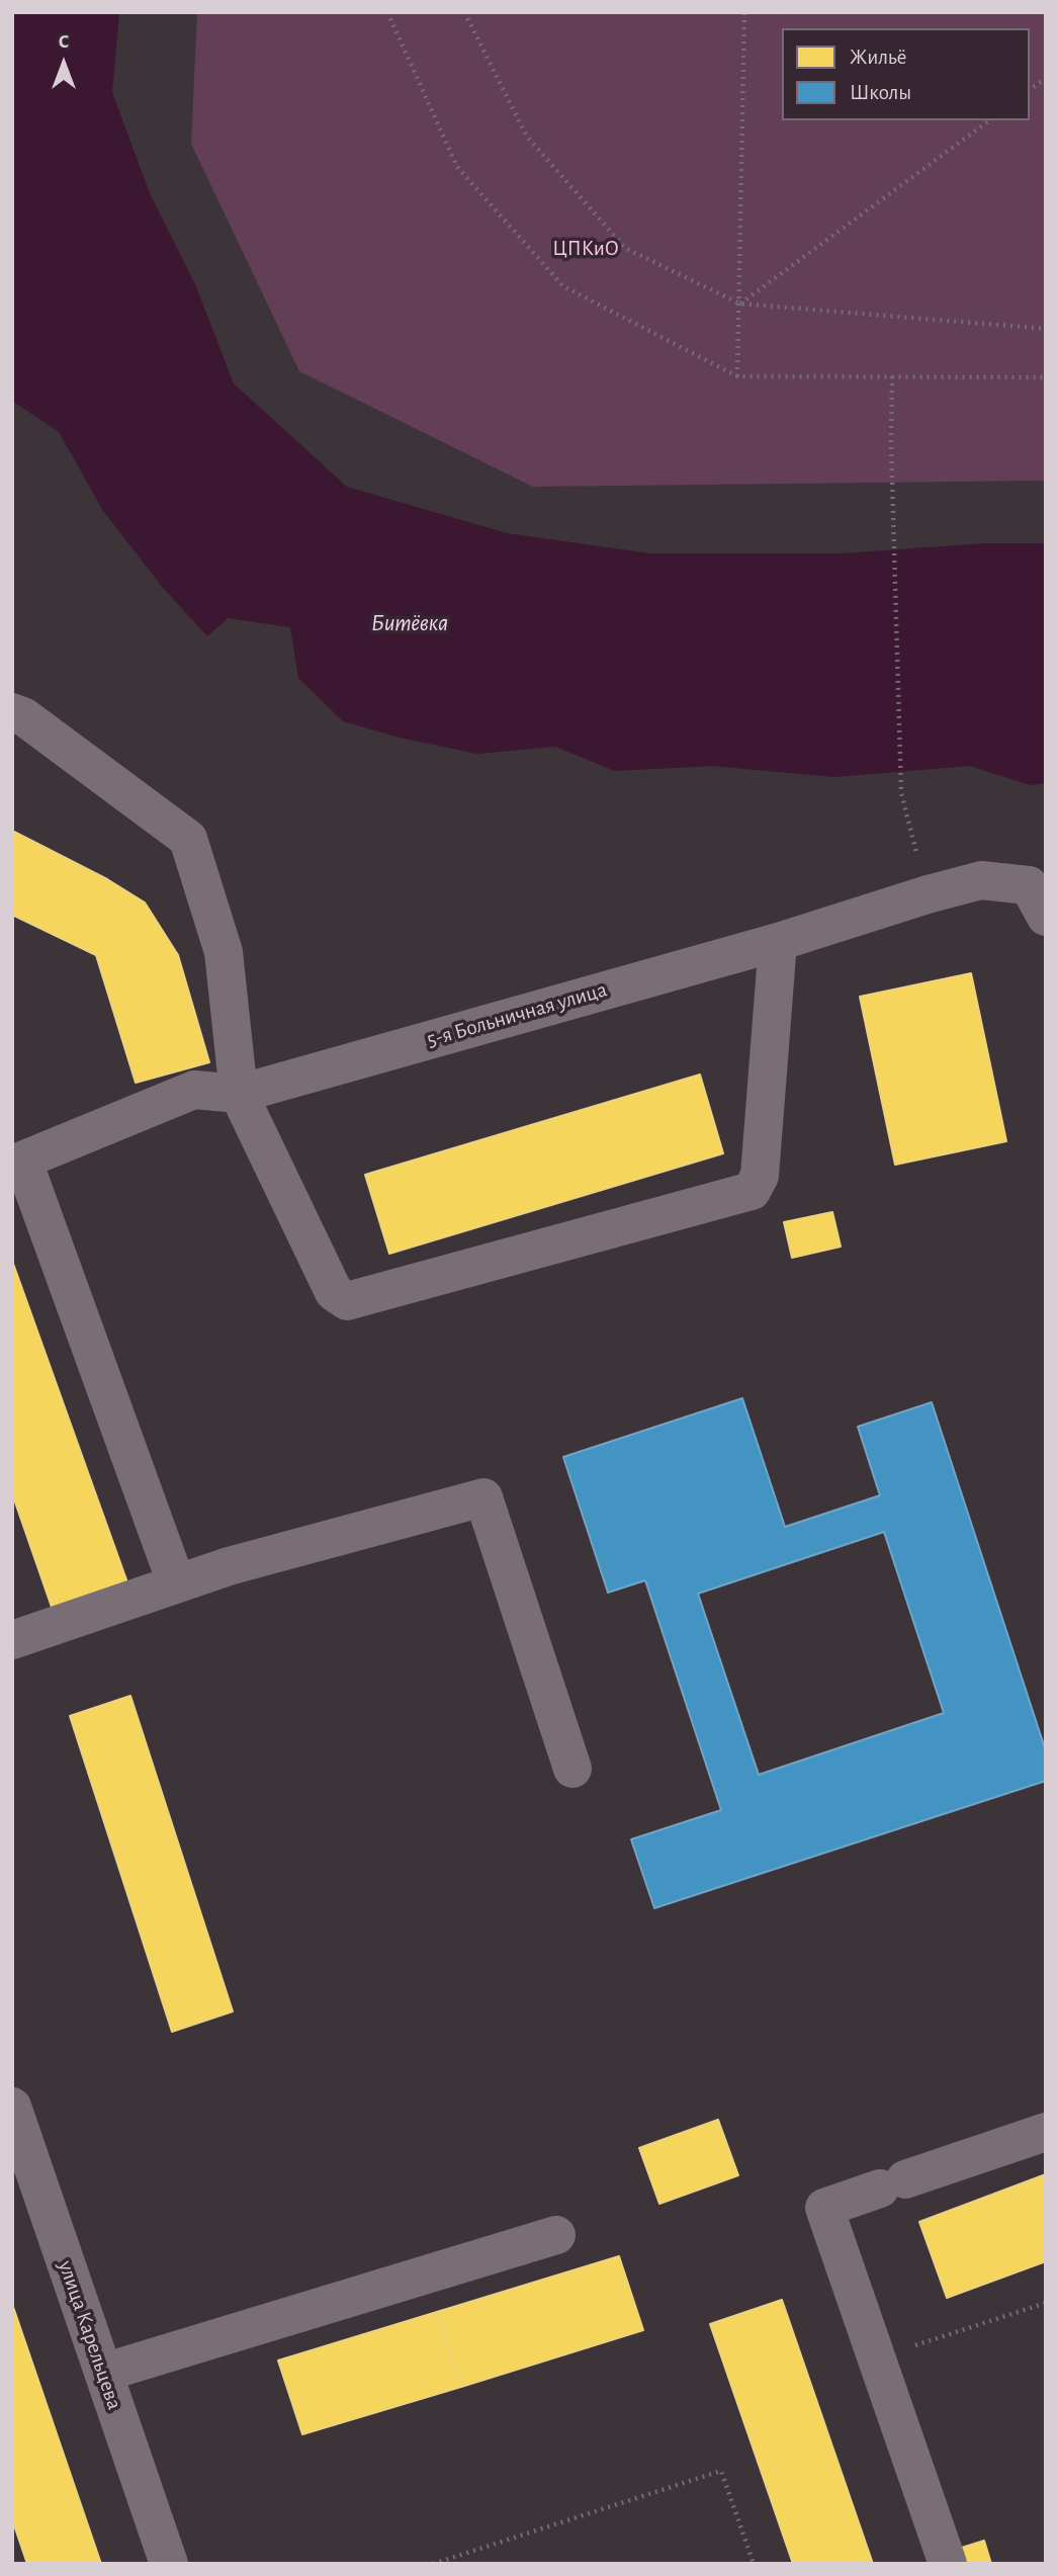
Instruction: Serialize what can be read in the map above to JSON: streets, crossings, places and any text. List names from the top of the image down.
{
  "streets": {
    "street": ["5-я Больничная улица", "улица Карельцева"]
  },
  "water": ["Битёвка"],
  "parks": ["ЦПКиО"],
  "legend": ["Жильё", "Школы"],
  "north": "top"
}
